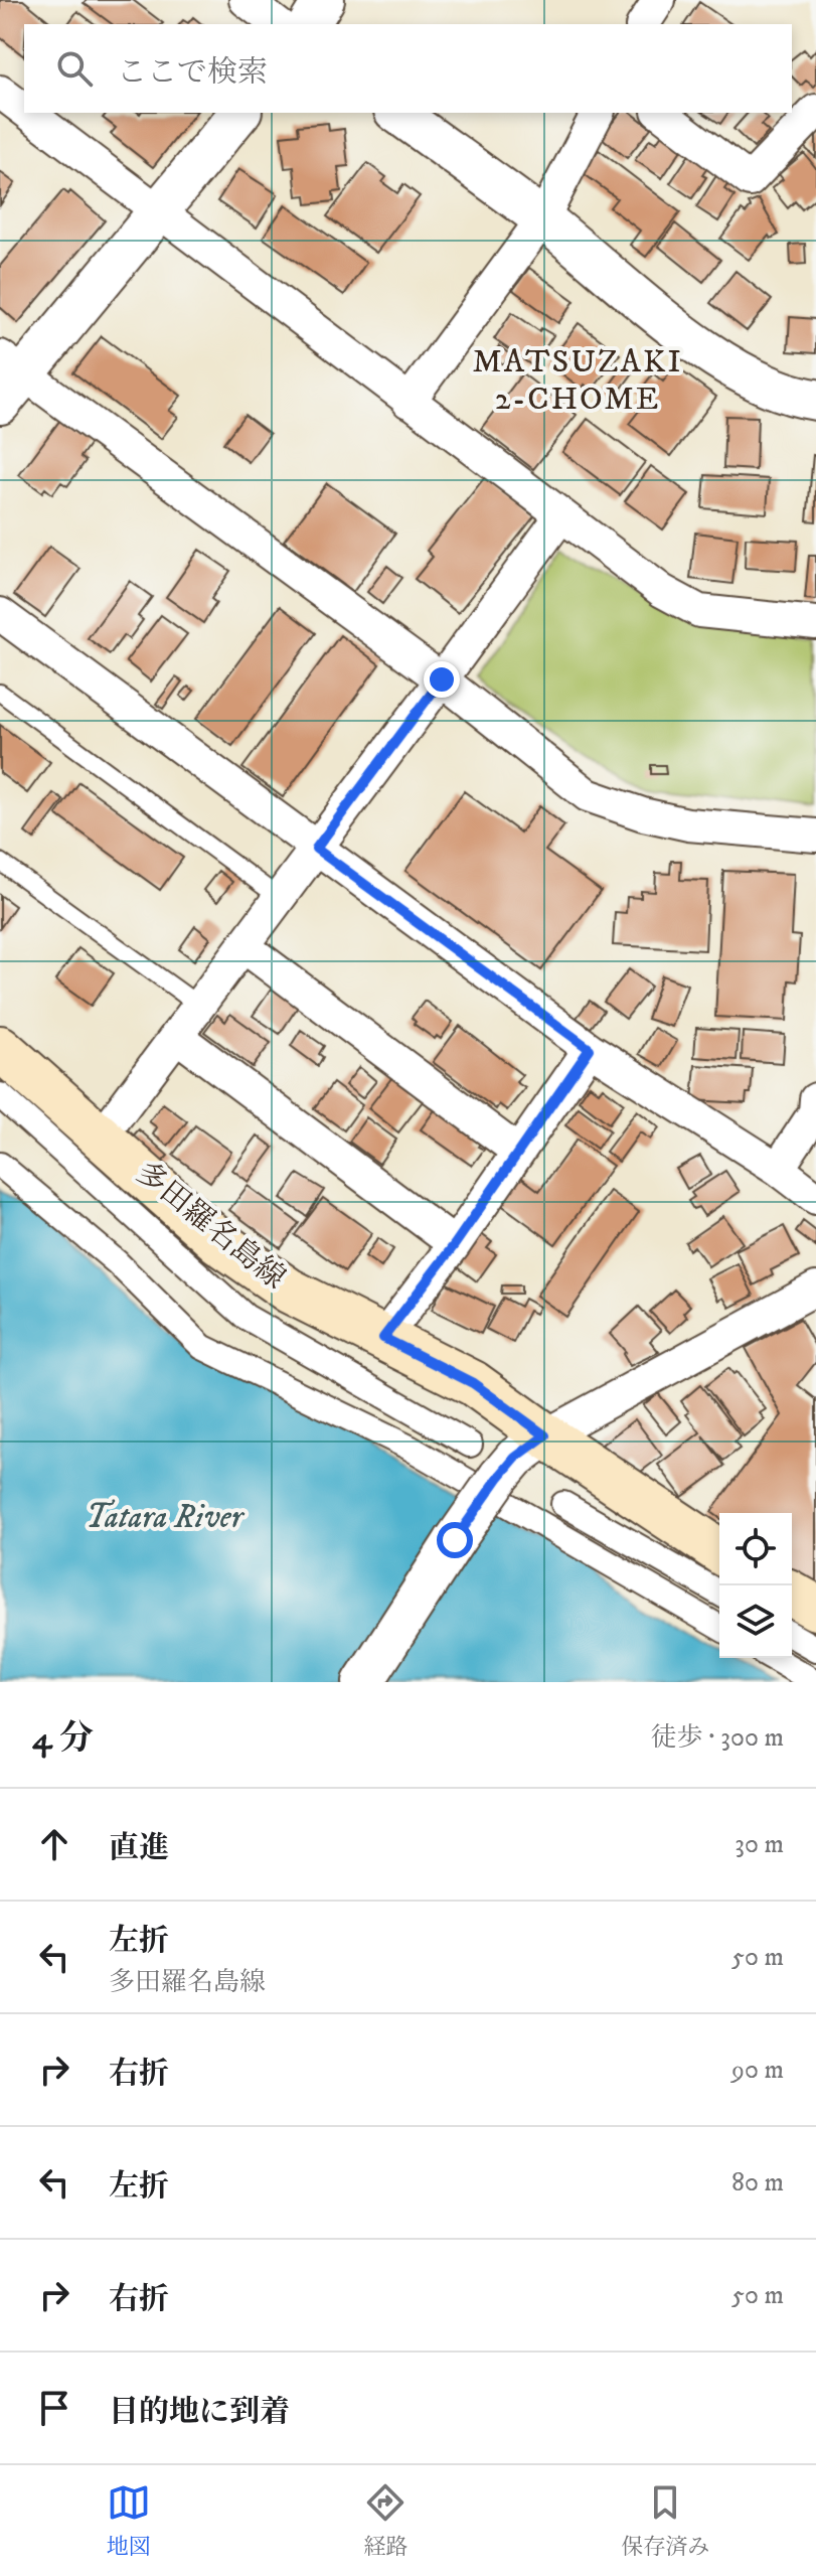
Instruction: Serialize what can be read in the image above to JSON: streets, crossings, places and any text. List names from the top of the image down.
{
  "streets": {
    "main road": ["多田羅名島線"]
  },
  "districts": ["MATSUZAKI 2-CHOME"],
  "water": ["Tatara River"],
  "page": {
    "search": "ここで検索",
    "heading": ["4 分", "徒歩 · 300 m"],
    "list": [
      ["直進", "30 m"],
      ["左折", "多田羅名島線", "50 m"],
      ["右折", "90 m"],
      ["左折", "80 m"],
      ["右折", "50 m"],
      "目的地に到着"
    ],
    "nav": ["地図", "経路", "保存済み"]
  }
}
